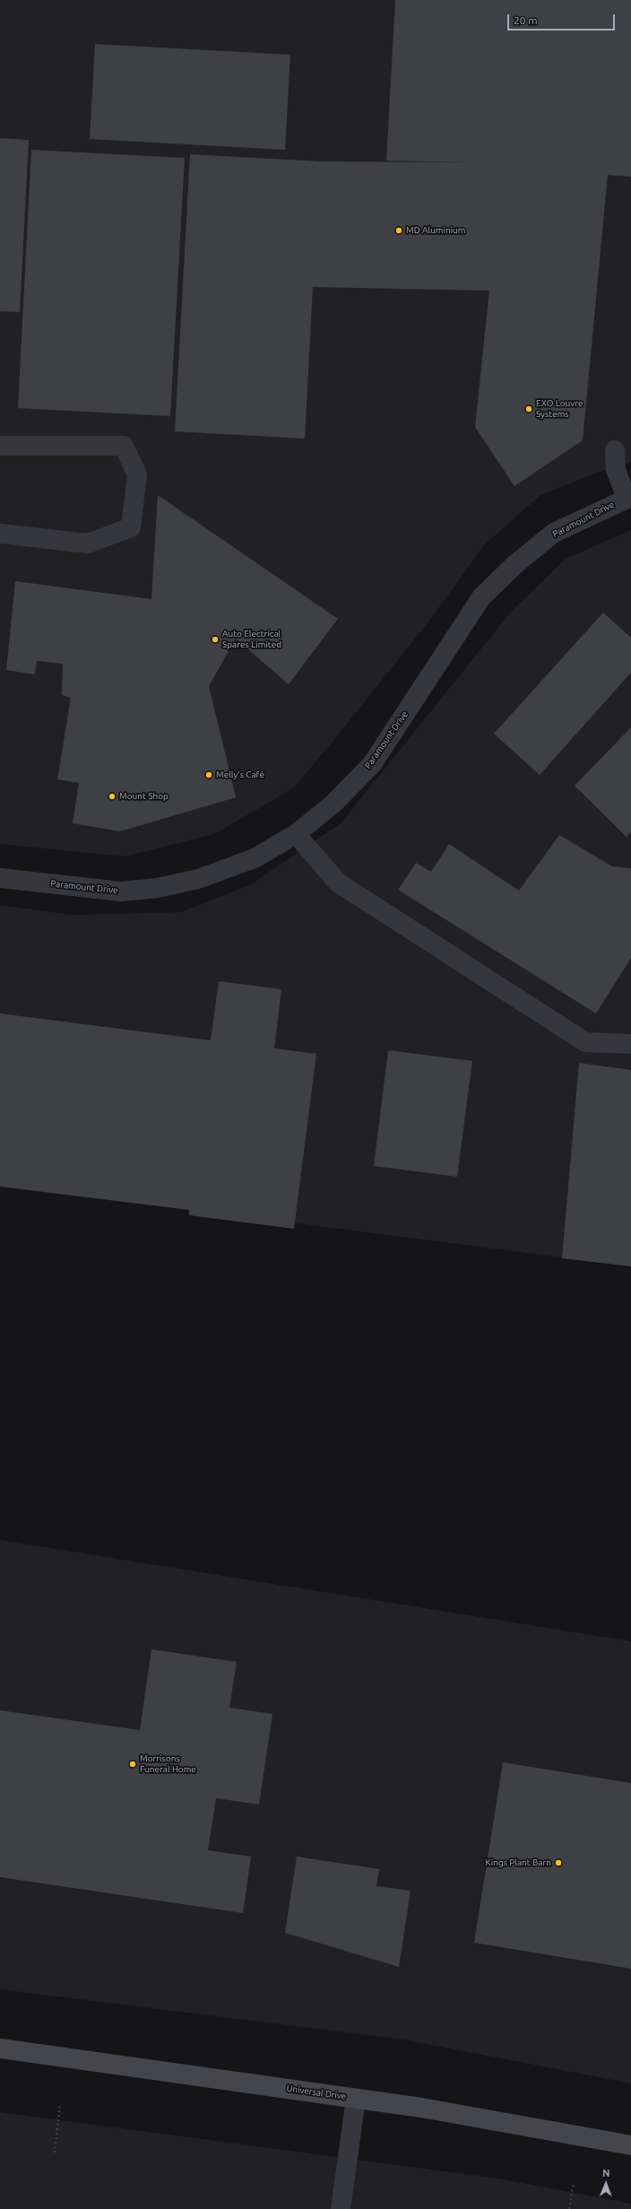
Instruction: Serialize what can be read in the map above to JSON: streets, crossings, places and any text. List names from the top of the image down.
{
  "streets": {
    "main road": ["Universal Drive"],
    "street": ["Paramount Drive"]
  },
  "places": [
    "MD Aluminium",
    "EXO Louvre Systems",
    "Auto Electrical Spares Limited",
    "Melly's Café",
    "Mount Shop",
    "Morrisons Funeral Home",
    "Kings Plant Barn"
  ],
  "scale_bar": "20 m",
  "north": "top"
}
